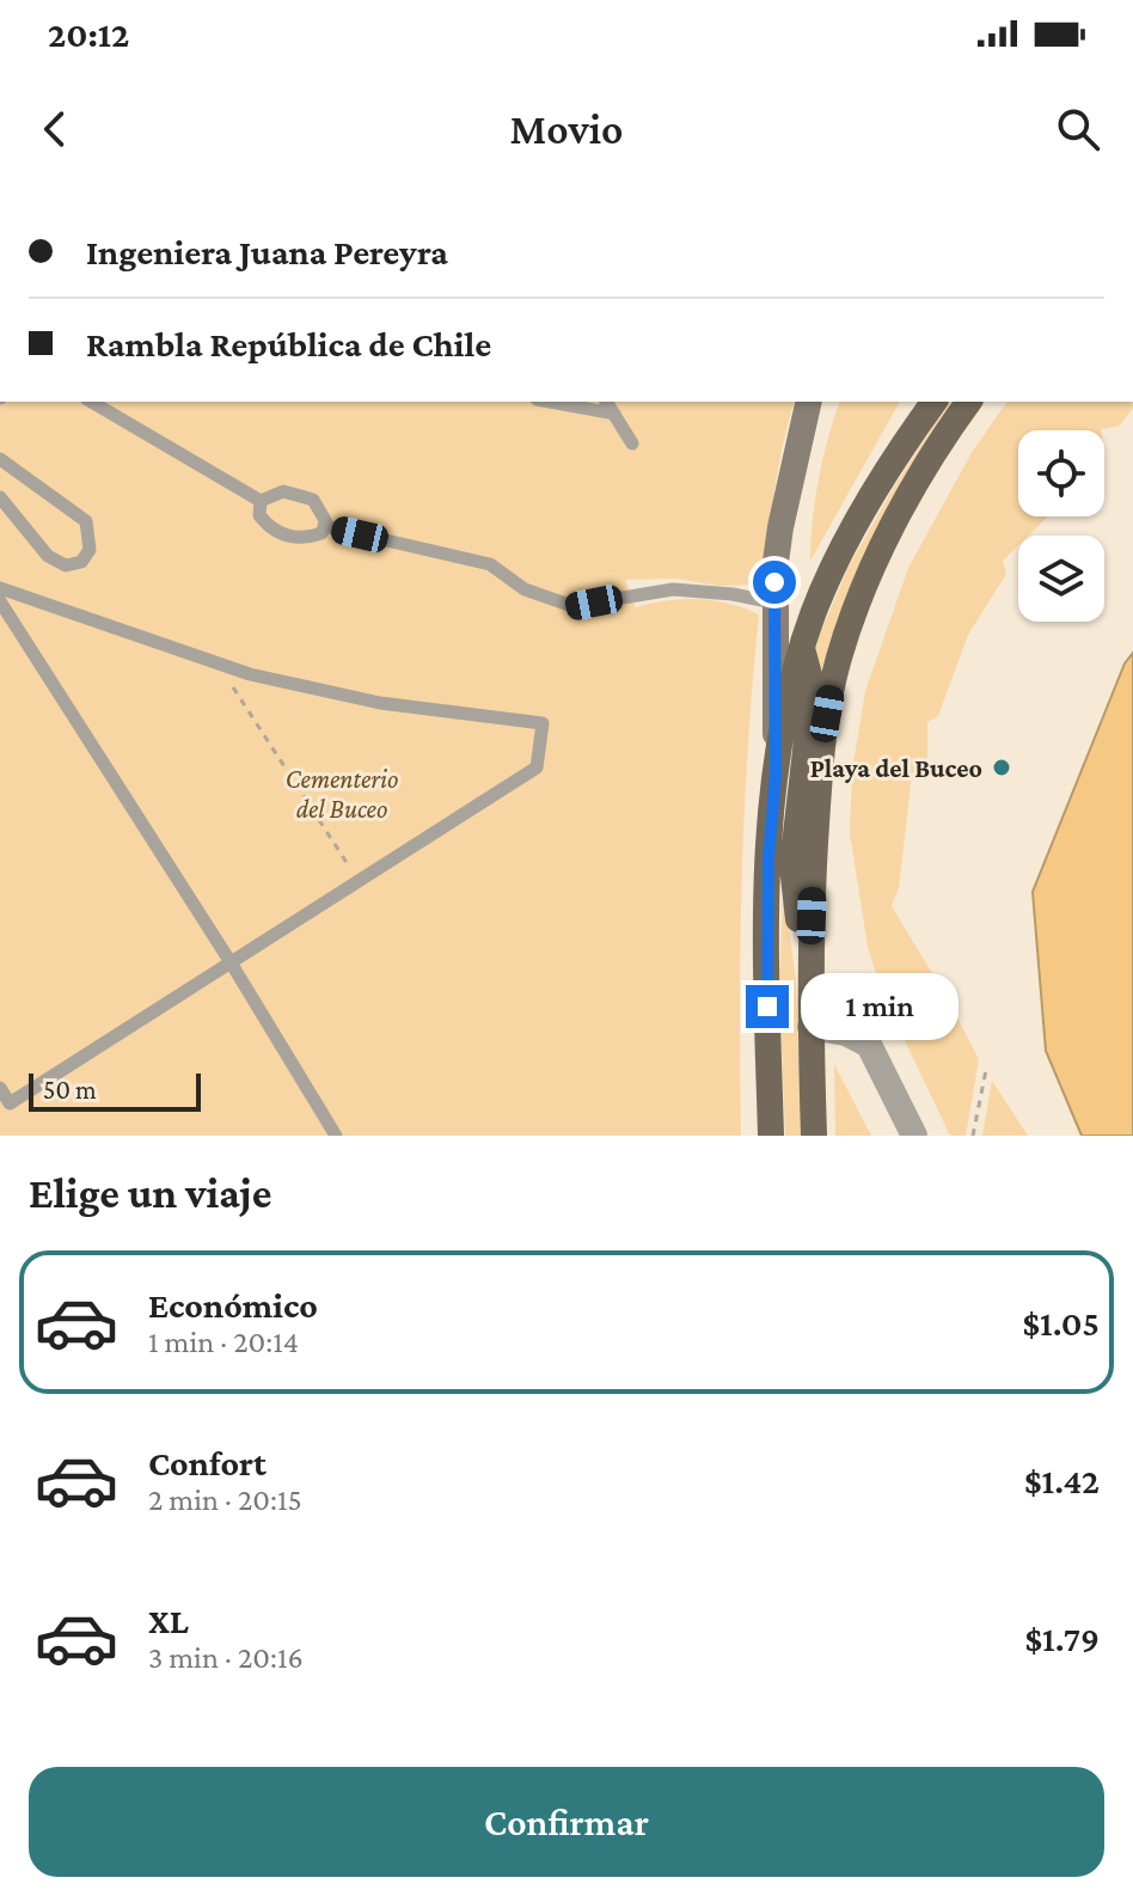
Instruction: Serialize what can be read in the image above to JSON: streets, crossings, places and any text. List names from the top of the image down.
{
  "parks": ["Cementerio del Buceo"],
  "places": ["Playa del Buceo"],
  "scale_bar": "50 m",
  "page": {
    "status": "20:12",
    "header": "Movio",
    "banner": ["Ingeniera Juana Pereyra", "Rambla República de Chile"],
    "bubble": "1 min",
    "scale": "50 m",
    "heading": "Elige un viaje",
    "list": [
      {
        "name": "Económico",
        "note": "1 min · 20:14",
        "value": "$1.05"
      },
      {
        "name": "Confort",
        "note": "2 min · 20:15",
        "value": "$1.42"
      },
      {
        "name": "XL",
        "note": "3 min · 20:16",
        "value": "$1.79"
      }
    ],
    "buttons": "Confirmar"
  }
}
